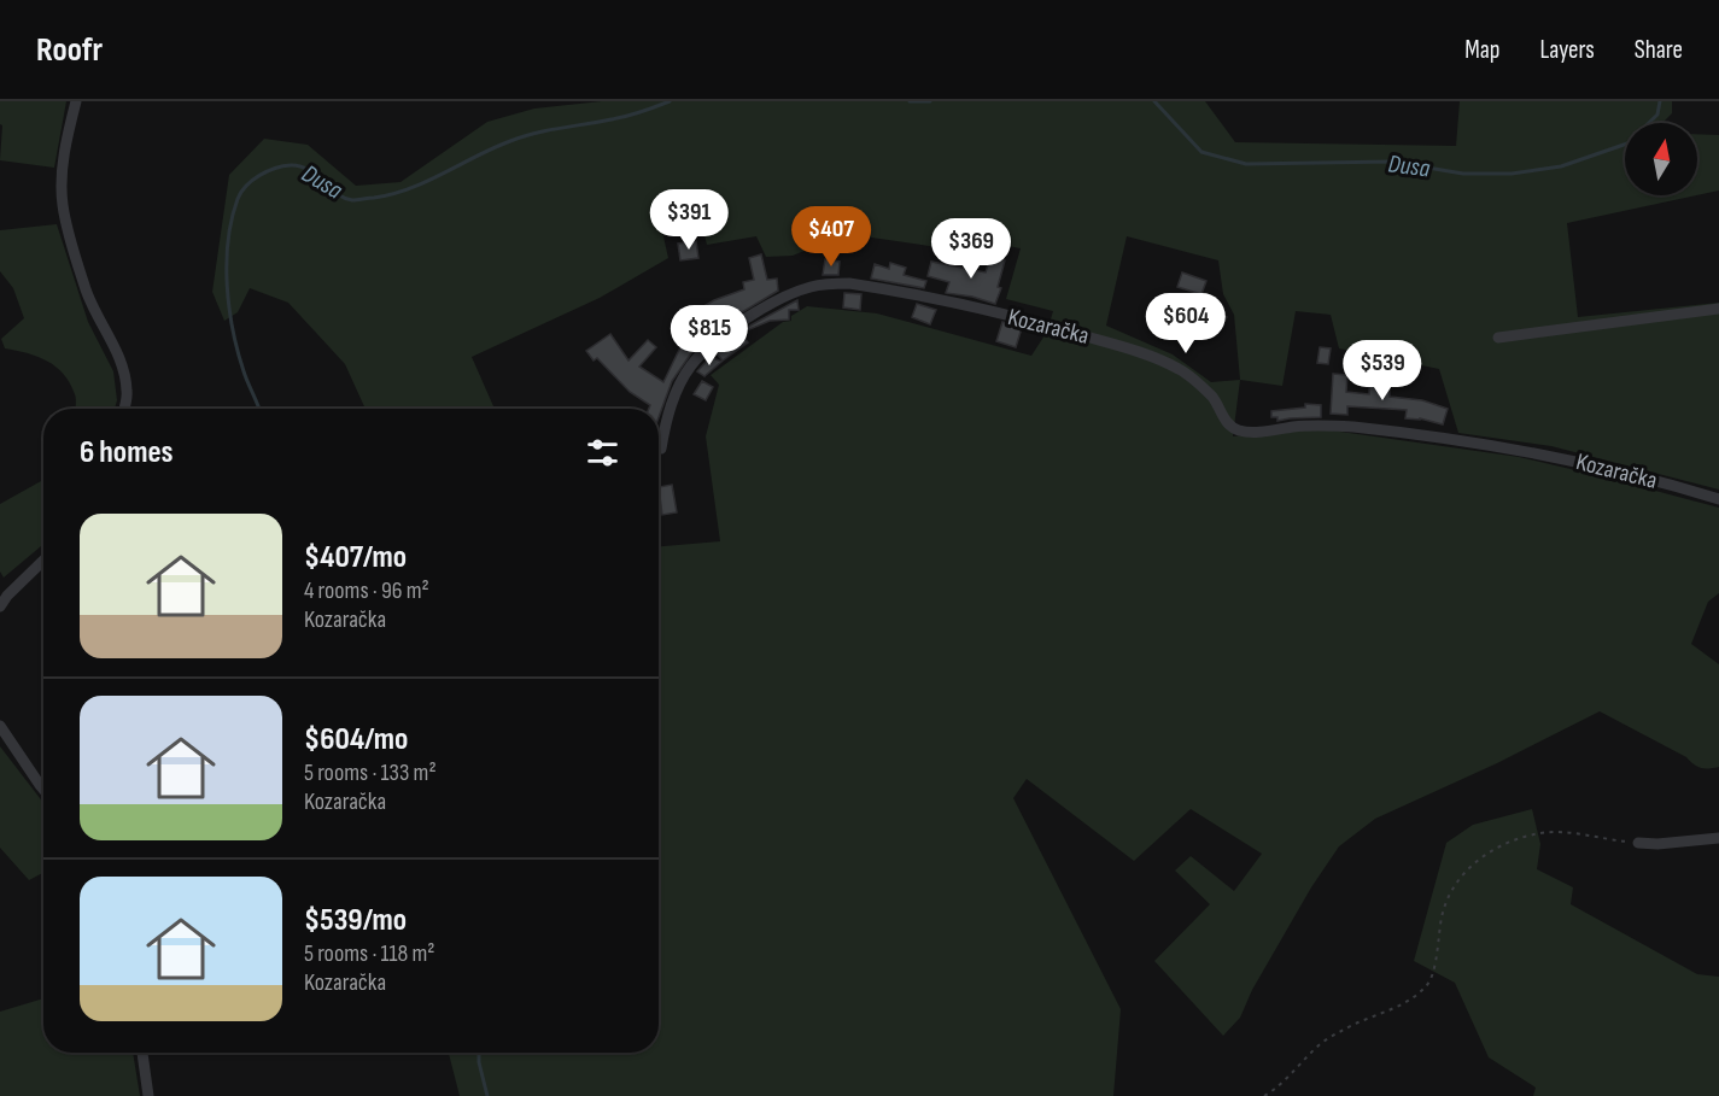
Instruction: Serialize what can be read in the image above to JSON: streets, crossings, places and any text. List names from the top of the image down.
{
  "streets": {
    "street": ["Kozaračka"]
  },
  "water": ["Dusa"],
  "north": "top",
  "page": {
    "header": "Roofr",
    "nav": ["Map", "Layers", "Share"],
    "price": [
      "$391",
      "$407",
      "$369",
      "$604",
      "$815",
      "$539"
    ],
    "heading": "6 homes",
    "list": [
      {
        "name": "$407/mo",
        "note": "4 rooms · 96 m² · Kozaračka"
      },
      {
        "name": "$604/mo",
        "note": "5 rooms · 133 m² · Kozaračka"
      },
      {
        "name": "$539/mo",
        "note": "5 rooms · 118 m² · Kozaračka"
      }
    ]
  }
}
